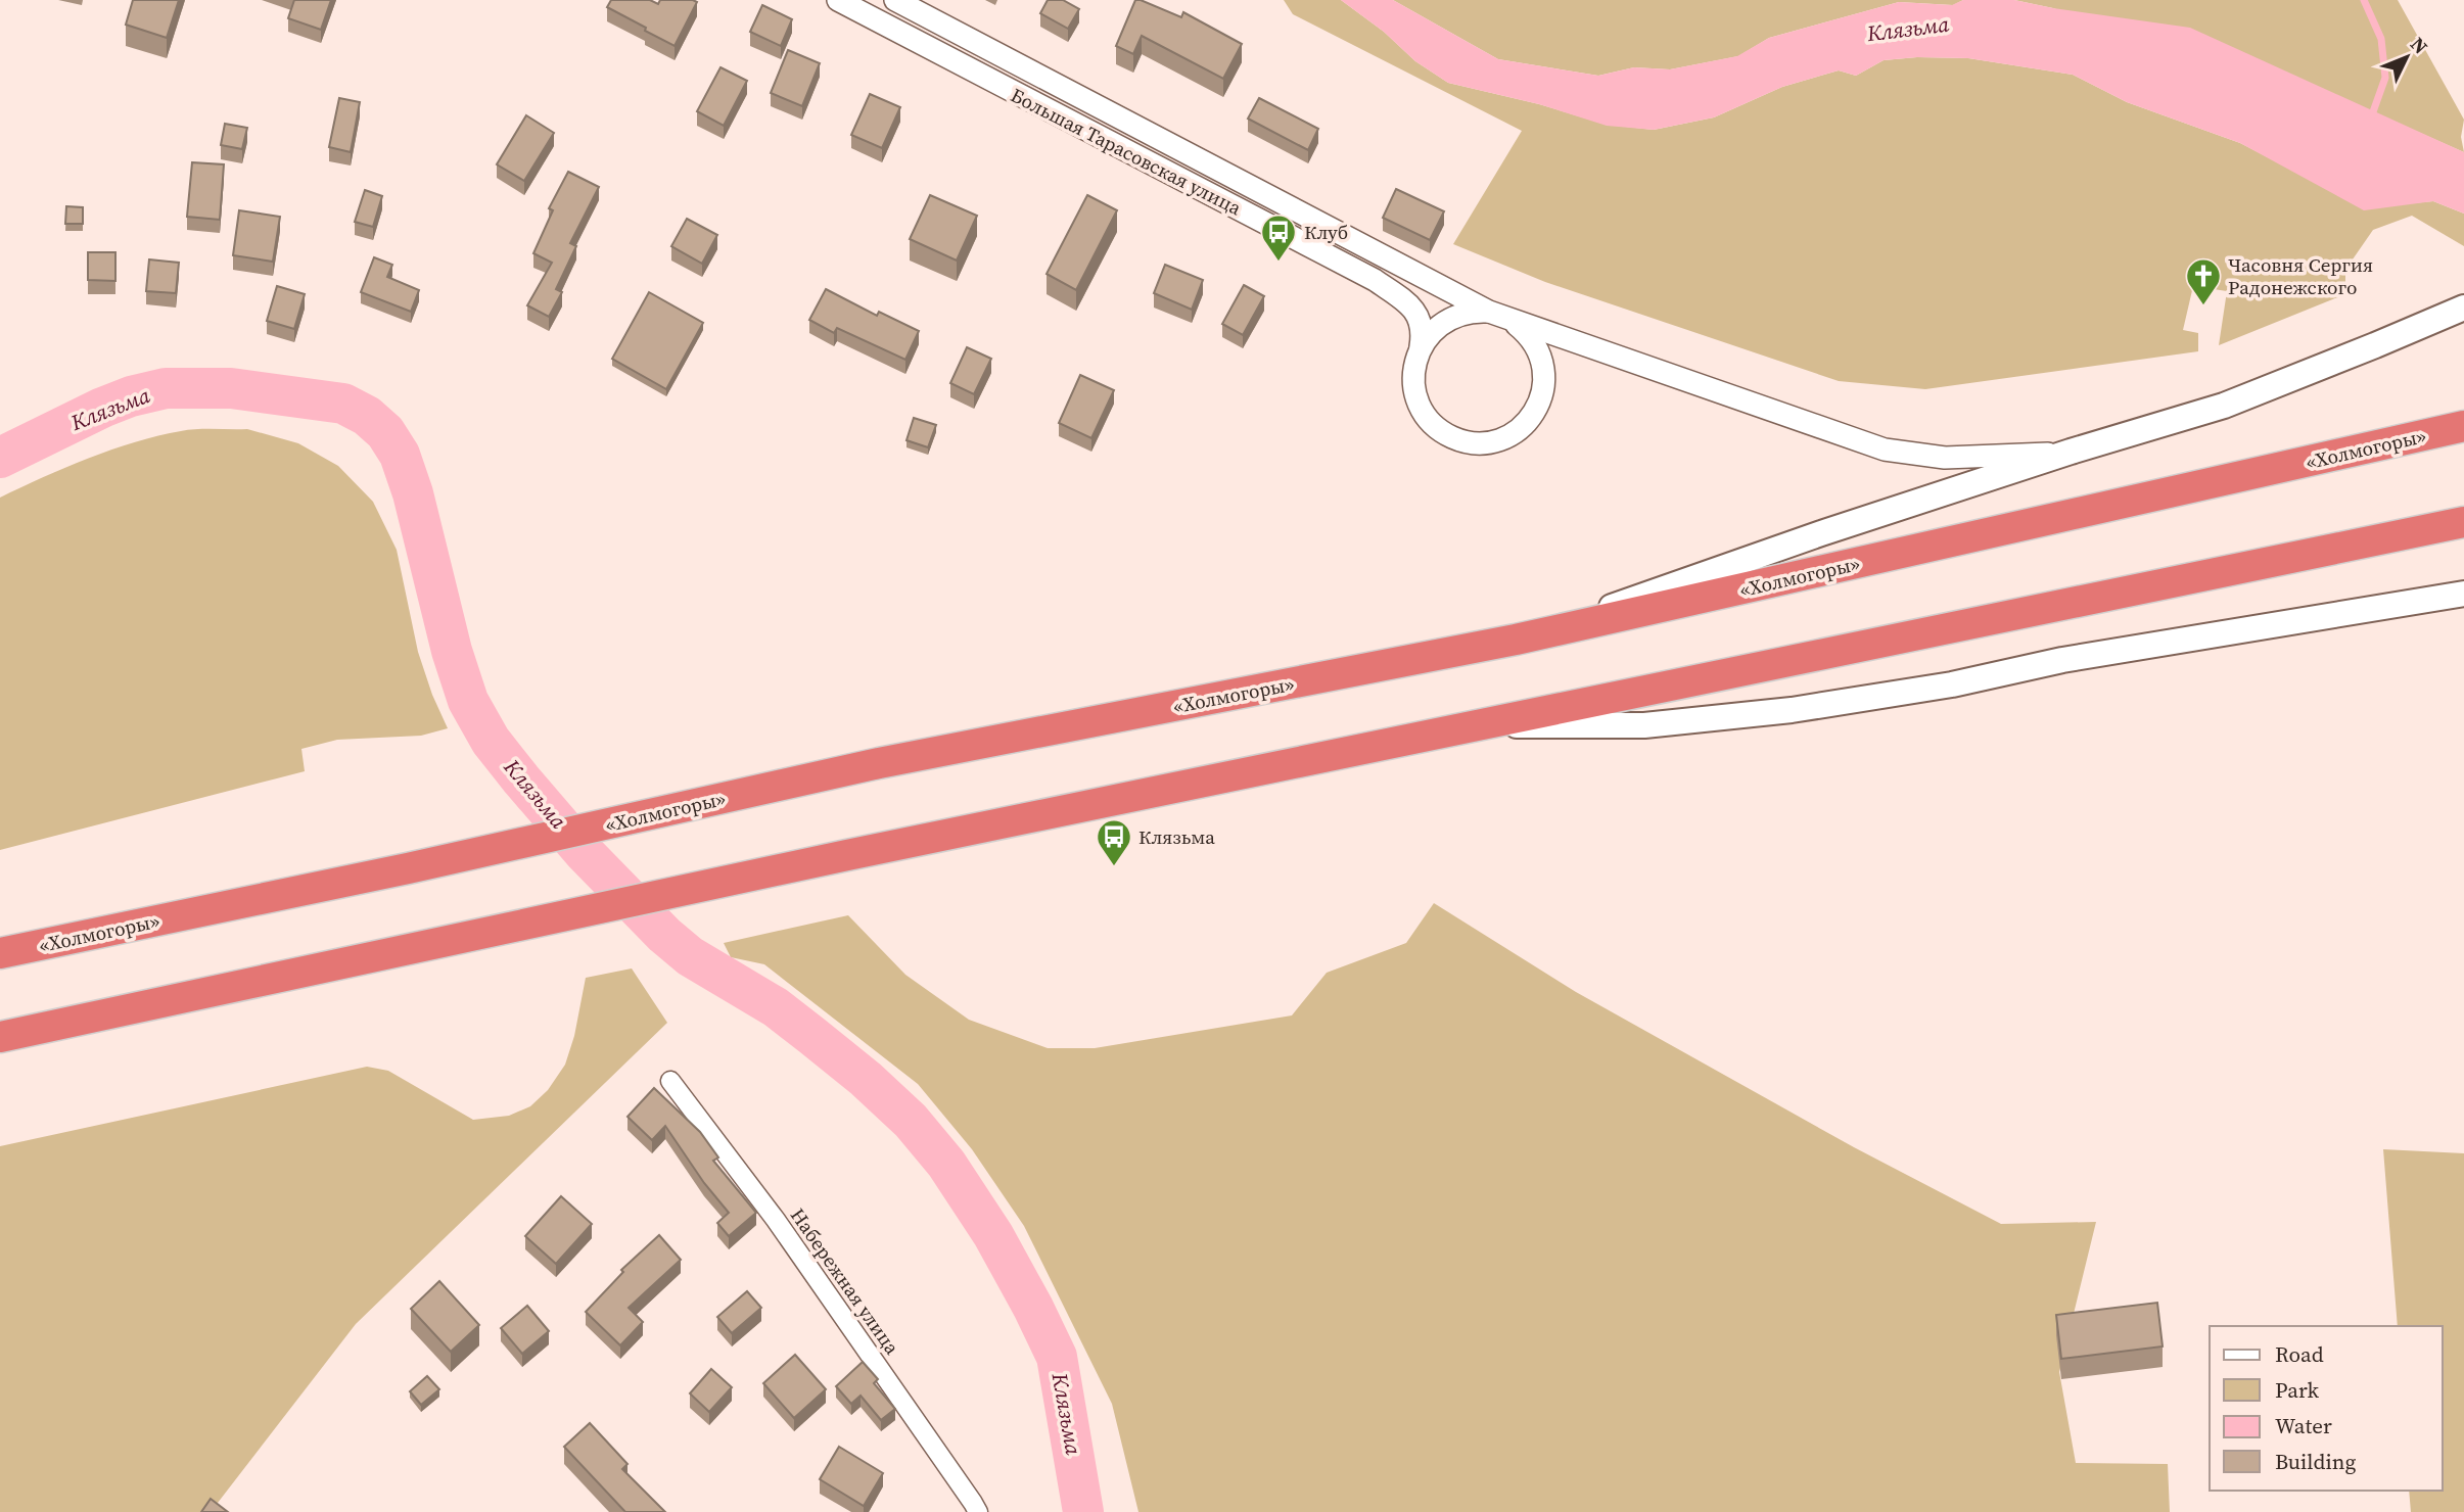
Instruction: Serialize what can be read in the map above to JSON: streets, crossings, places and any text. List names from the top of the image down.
{
  "streets": {
    "highway": ["«Холмогоры»"],
    "street": ["Большая Тарасовская улица", "Набережная улица"]
  },
  "water": ["Клязьма"],
  "places": {
    "bus stop": ["Клуб", "Клязьма"],
    "church": ["Часовня Сергия Радонежского"]
  },
  "legend": [
    "Road",
    "Park",
    "Water",
    "Building"
  ],
  "north": "top right"
}
